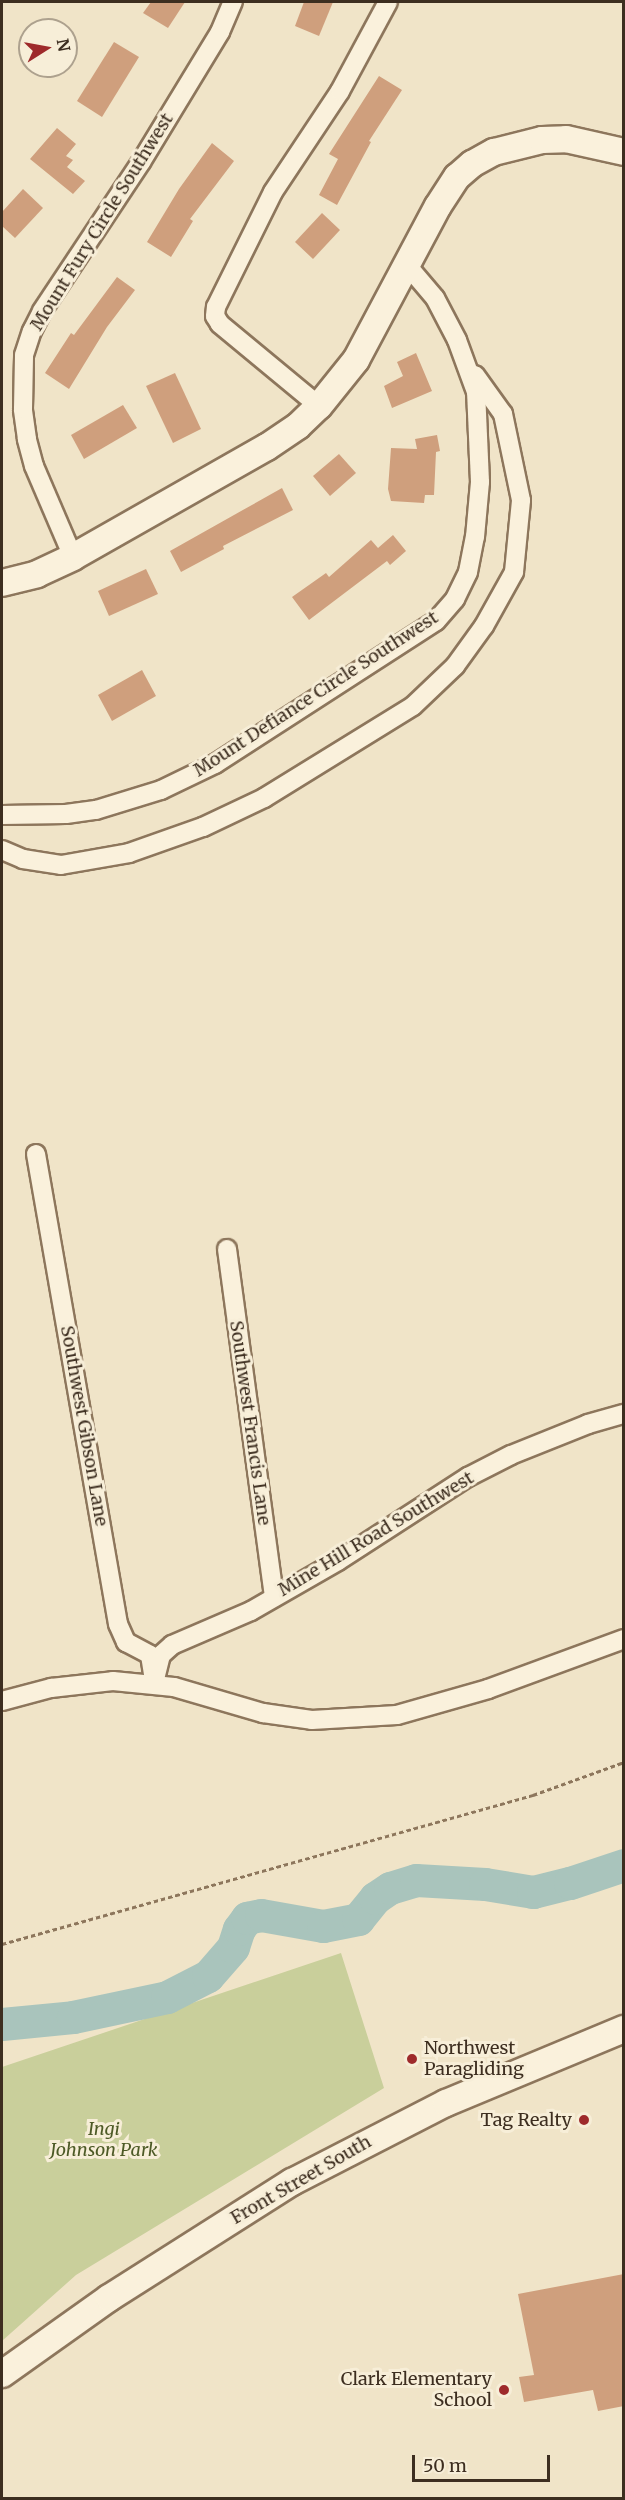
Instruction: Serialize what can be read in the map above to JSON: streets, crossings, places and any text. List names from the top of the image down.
{
  "streets": {
    "street": [
      "Mount Fury Circle Southwest",
      "Mount Defiance Circle Southwest",
      "Southwest Francis Lane",
      "Southwest Gibson Lane",
      "Mine Hill Road Southwest",
      "Front Street South"
    ]
  },
  "crossings": [
    ["Southwest Francis Lane", "Mine Hill Road Southwest"],
    ["Southwest Gibson Lane", "Mine Hill Road Southwest"]
  ],
  "parks": ["Ingi Johnson Park"],
  "places": ["Northwest Paragliding", "Tag Realty", "Clark Elementary School"],
  "scale_bar": "50 m",
  "north": "right"
}
